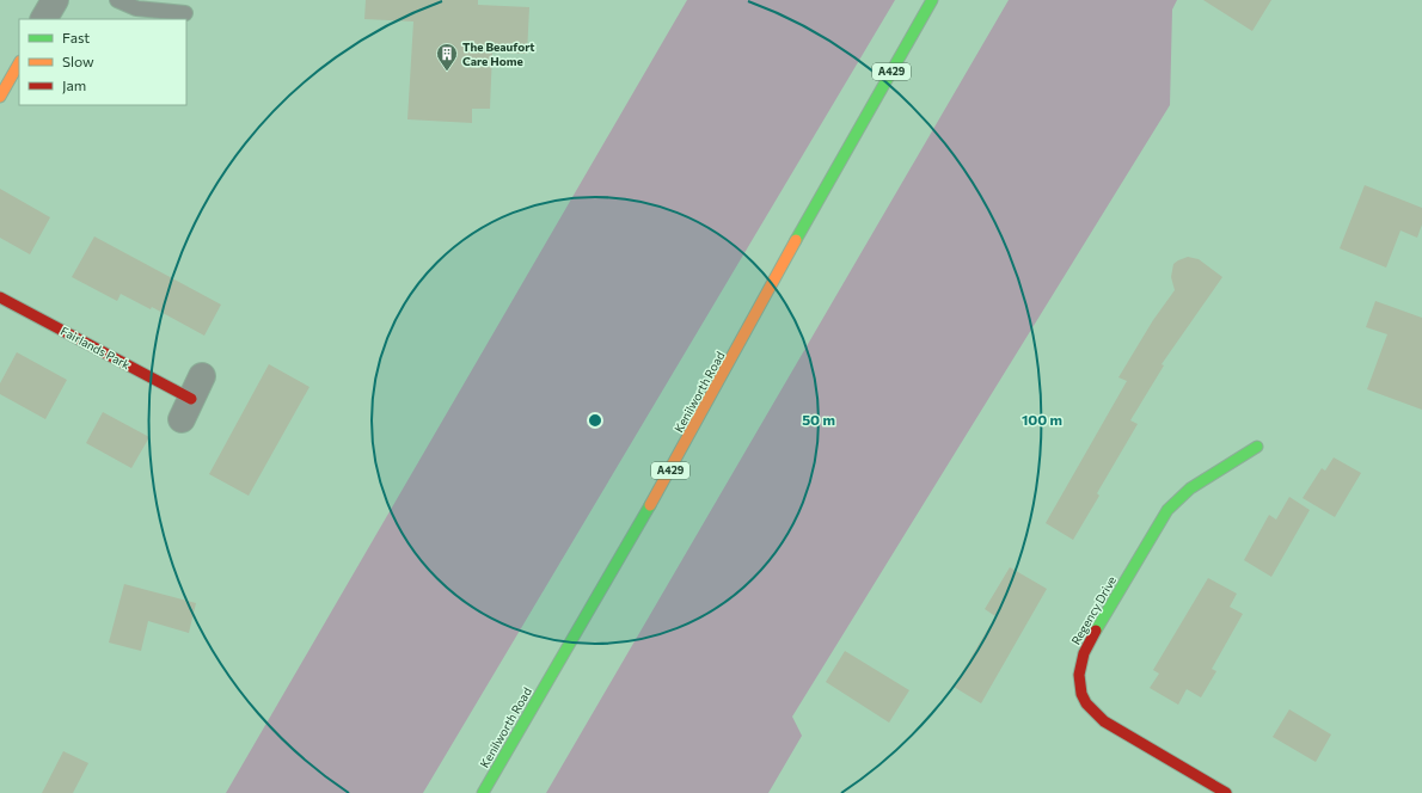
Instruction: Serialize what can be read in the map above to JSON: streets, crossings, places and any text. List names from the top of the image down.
{
  "streets": {
    "main road": [
      "A429",
      "Fairlands Park",
      "Kenilworth Road",
      "Regency Drive"
    ]
  },
  "places": {
    "building": ["The Beaufort Care Home"]
  },
  "legend": ["Fast", "Slow", "Jam"],
  "rings": ["50 m", "100 m"]
}
